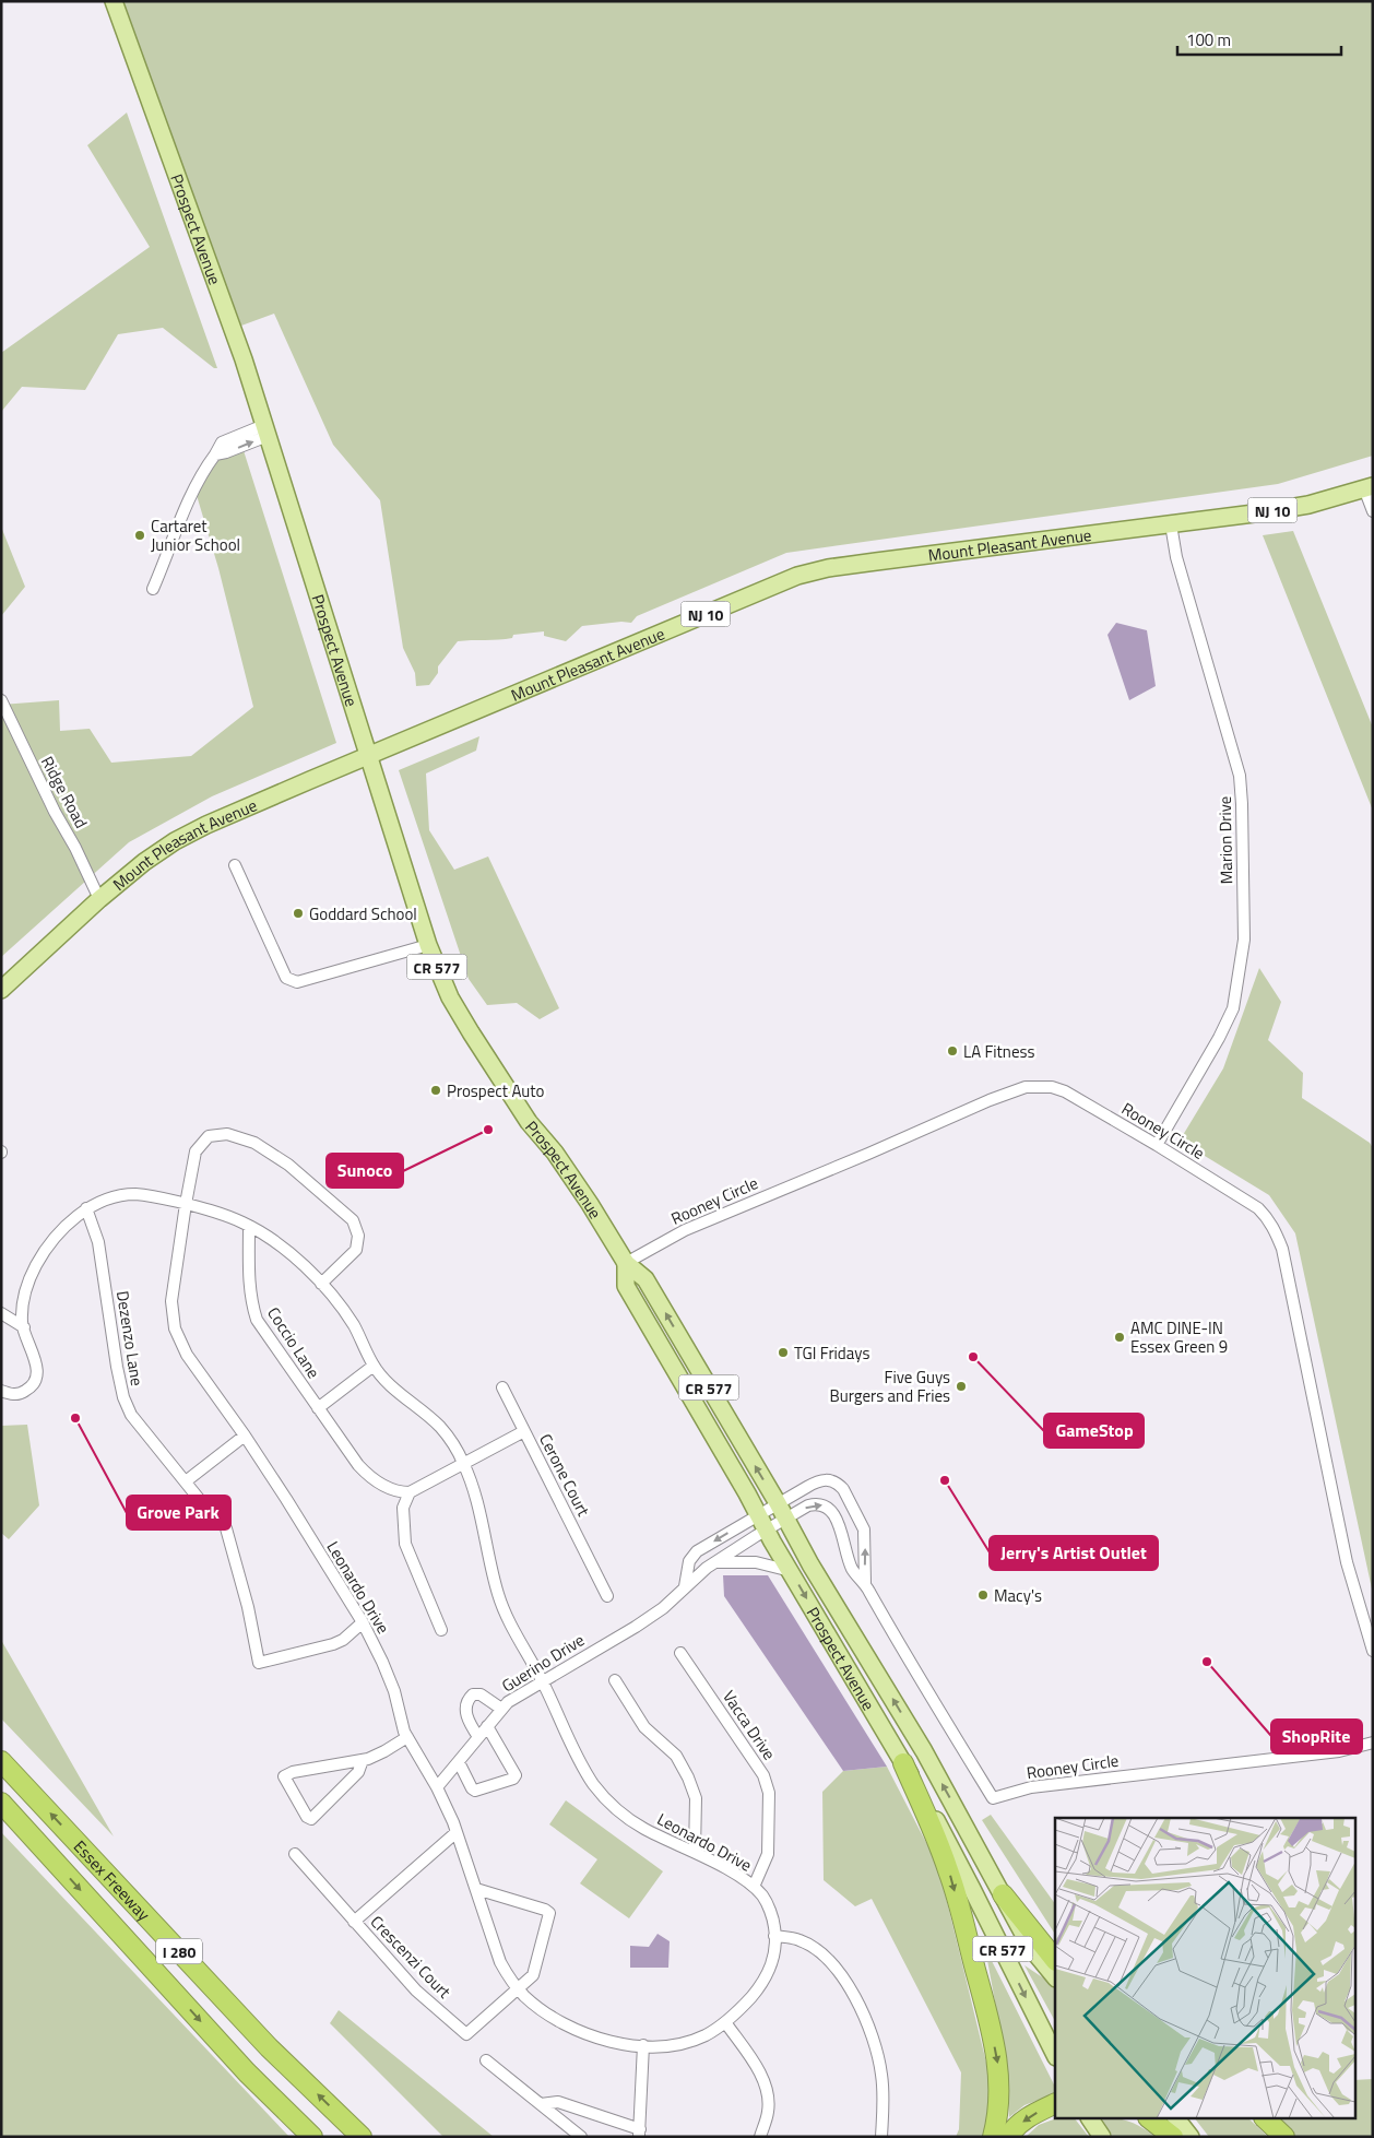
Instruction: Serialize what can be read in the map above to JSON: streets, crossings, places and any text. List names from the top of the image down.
{
  "streets": {
    "highway": ["Essex Freeway", "I 280"],
    "main road": [
      "Prospect Avenue",
      "NJ 10",
      "Mount Pleasant Avenue",
      "CR 577"
    ],
    "street": [
      "Ridge Road",
      "Marion Drive",
      "Rooney Circle",
      "Dezenzo Lane",
      "Coccio Lane",
      "Cerone Court",
      "Leonardo Drive",
      "Guerino Drive",
      "Vacca Drive",
      "Crescenzi Court"
    ]
  },
  "crossings": [
    ["Prospect Avenue", "Mount Pleasant Avenue"],
    ["Prospect Avenue", "Rooney Circle"],
    ["Prospect Avenue", "Guerino Drive"],
    ["Mount Pleasant Avenue", "Ridge Road"],
    ["Mount Pleasant Avenue", "Marion Drive"],
    ["Marion Drive", "Rooney Circle"],
    ["Rooney Circle", "Guerino Drive"],
    ["Dezenzo Lane", "Leonardo Drive"],
    ["Coccio Lane", "Cerone Court"],
    ["Coccio Lane", "Leonardo Drive"],
    ["Cerone Court", "Leonardo Drive"],
    ["Leonardo Drive", "Guerino Drive"],
    ["Leonardo Drive", "Vacca Drive"],
    ["Leonardo Drive", "Crescenzi Court"]
  ],
  "places": [
    "Cartaret Junior School",
    "Goddard School",
    "LA Fitness",
    "Prospect Auto",
    "Sunoco",
    "AMC DINE-IN Essex Green 9",
    "TGI Fridays",
    "GameStop",
    "Five Guys Burgers and Fries",
    "Grove Park",
    "Jerry's Artist Outlet",
    "Macy's",
    "ShopRite"
  ],
  "scale_bar": "100 m"
}
